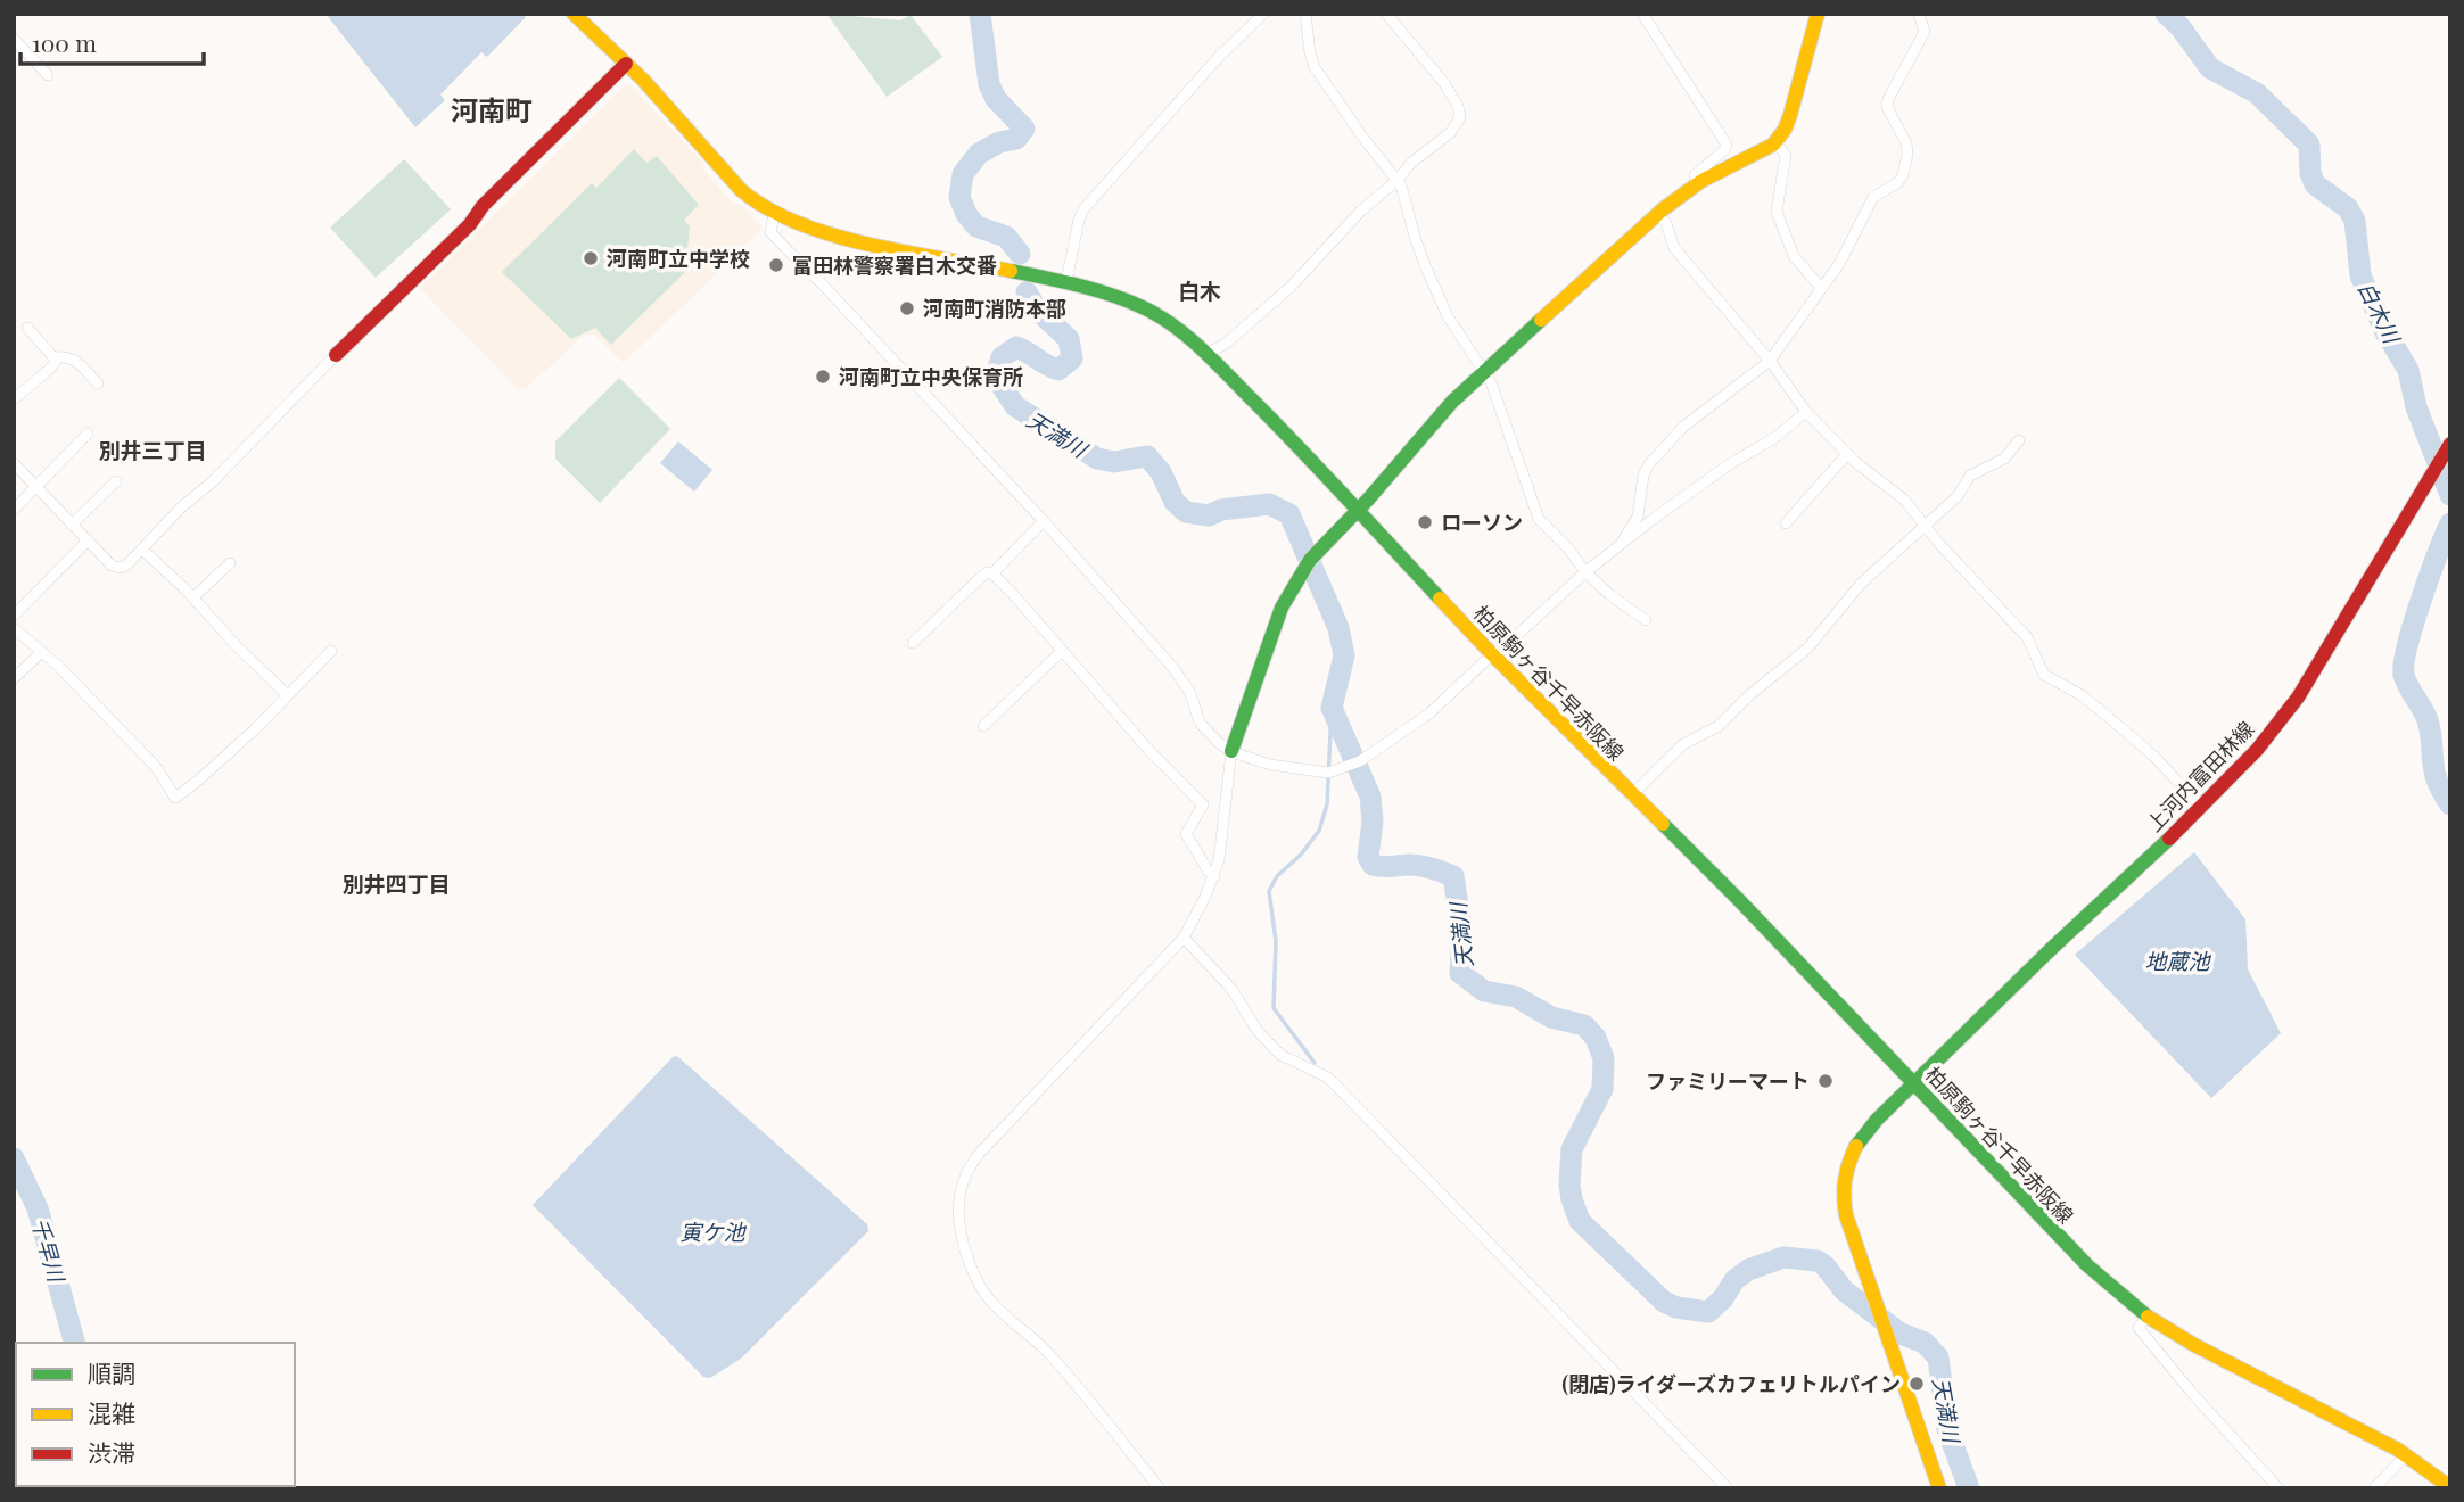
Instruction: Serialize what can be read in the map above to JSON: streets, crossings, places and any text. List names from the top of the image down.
{
  "streets": {
    "main road": ["柏原駒ヶ谷千早赤阪線", "上河内富田林線"]
  },
  "crossings": [
    ["柏原駒ヶ谷千早赤阪線", "上河内富田林線"]
  ],
  "districts": [
    "河南町",
    "白木",
    "別井三丁目",
    "別井四丁目"
  ],
  "water": [
    "白木川",
    "天満川",
    "地蔵池",
    "寅ケ池",
    "千早川"
  ],
  "places": [
    "河南町立中学校",
    "富田林警察署白木交番",
    "河南町消防本部",
    "河南町立中央保育所",
    "ローソン",
    "ファミリーマート",
    "(閉店)ライダーズカフェリトルパイン"
  ],
  "legend": ["順調", "混雑", "渋滞"],
  "scale_bar": "100 m"
}
